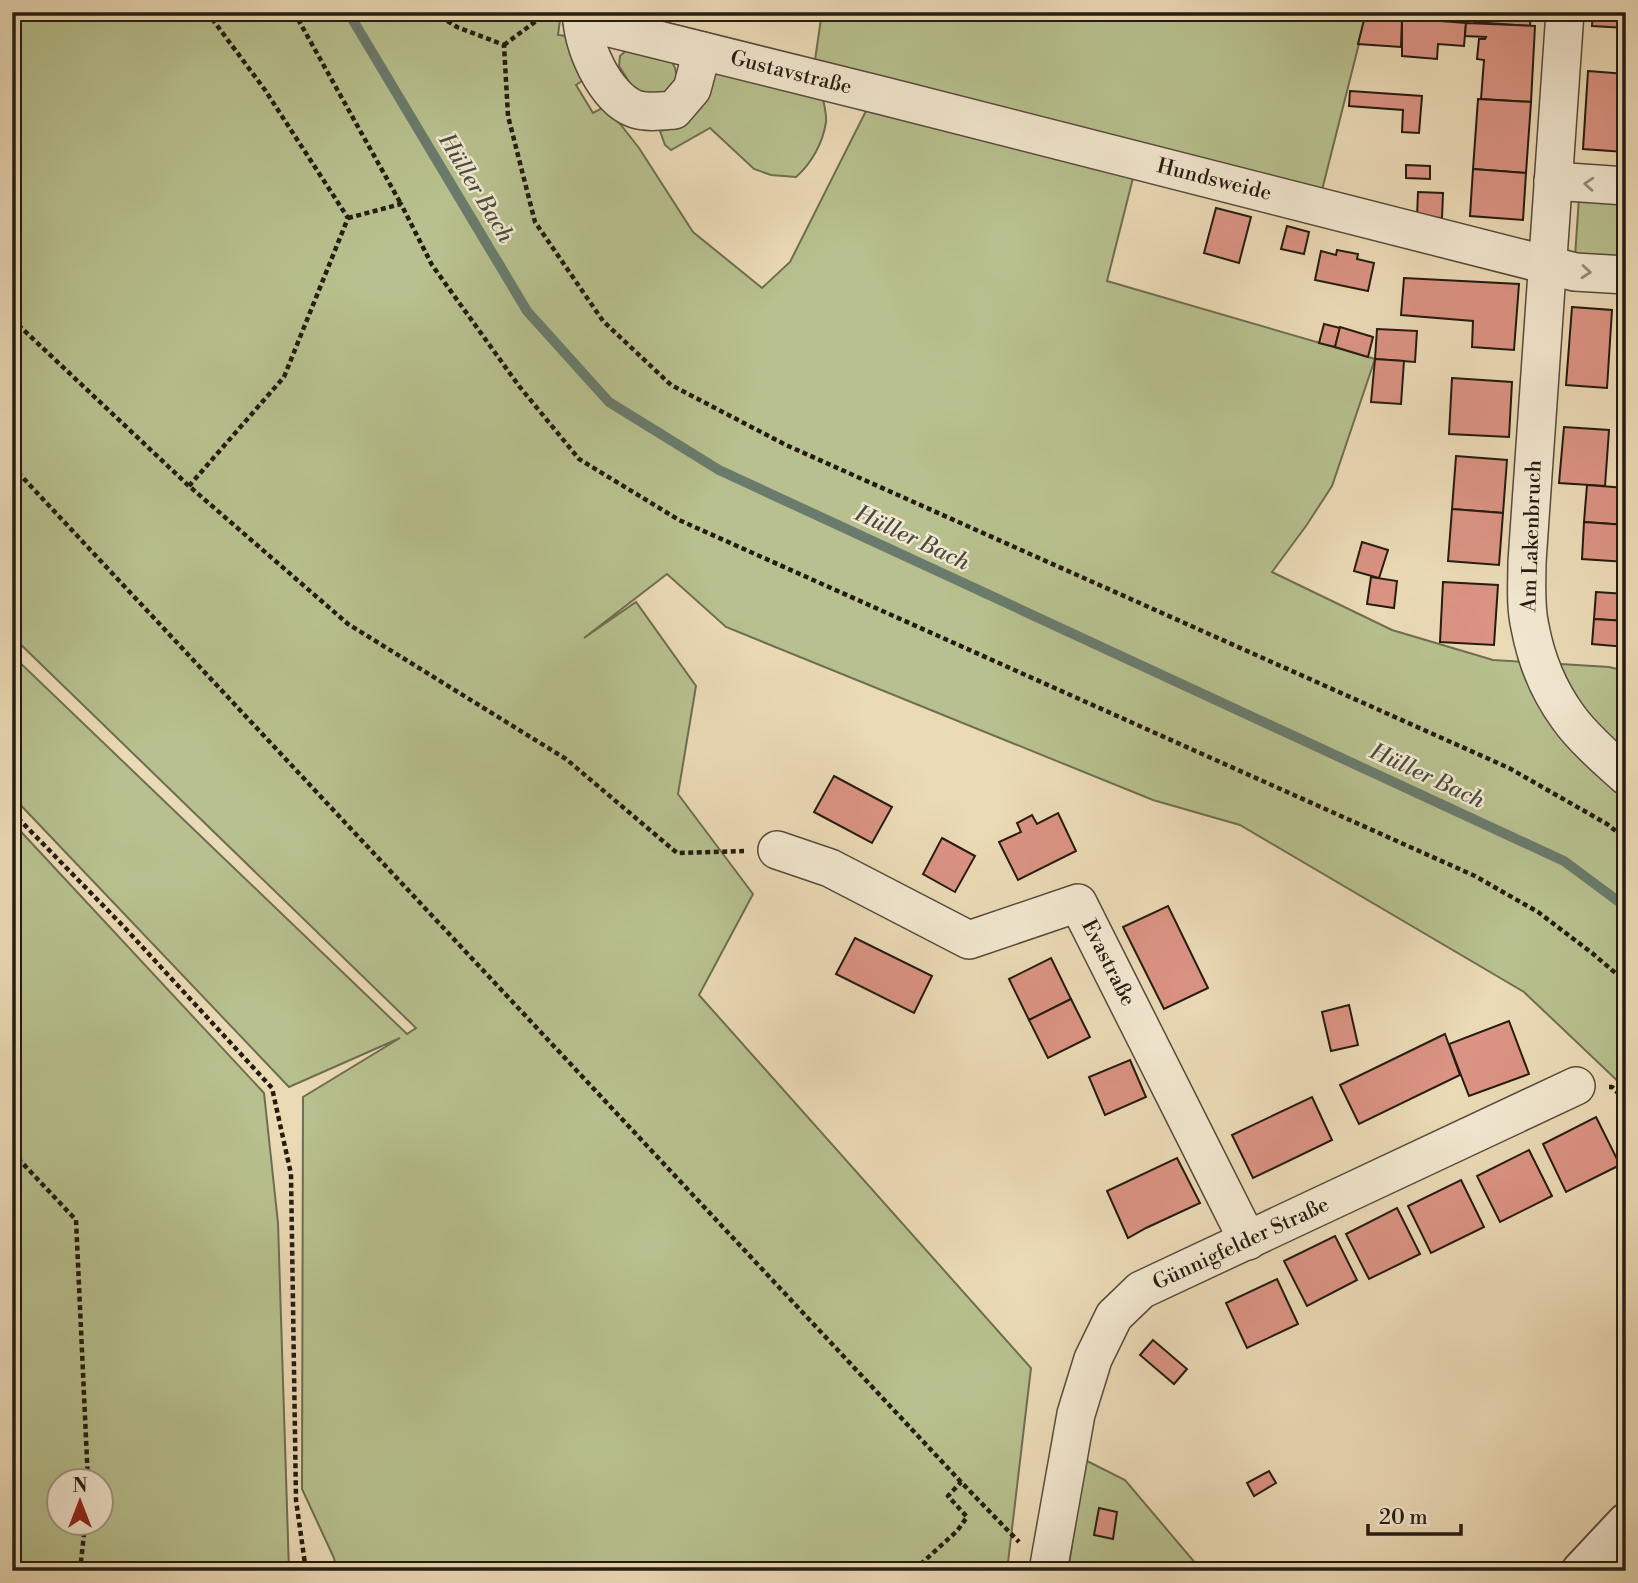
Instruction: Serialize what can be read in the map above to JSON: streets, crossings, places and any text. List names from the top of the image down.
{
  "streets": {
    "street": [
      "Gustavstraße",
      "Hundsweide",
      "Am Lakenbruch",
      "Evastraße",
      "Günnigfelder Straße"
    ]
  },
  "crossings": [
    ["Gustavstraße", "Hundsweide"],
    ["Hundsweide", "Am Lakenbruch"],
    ["Evastraße", "Günnigfelder Straße"]
  ],
  "water": ["Hüller Bach"],
  "scale_bar": "20 m",
  "north": "top"
}
